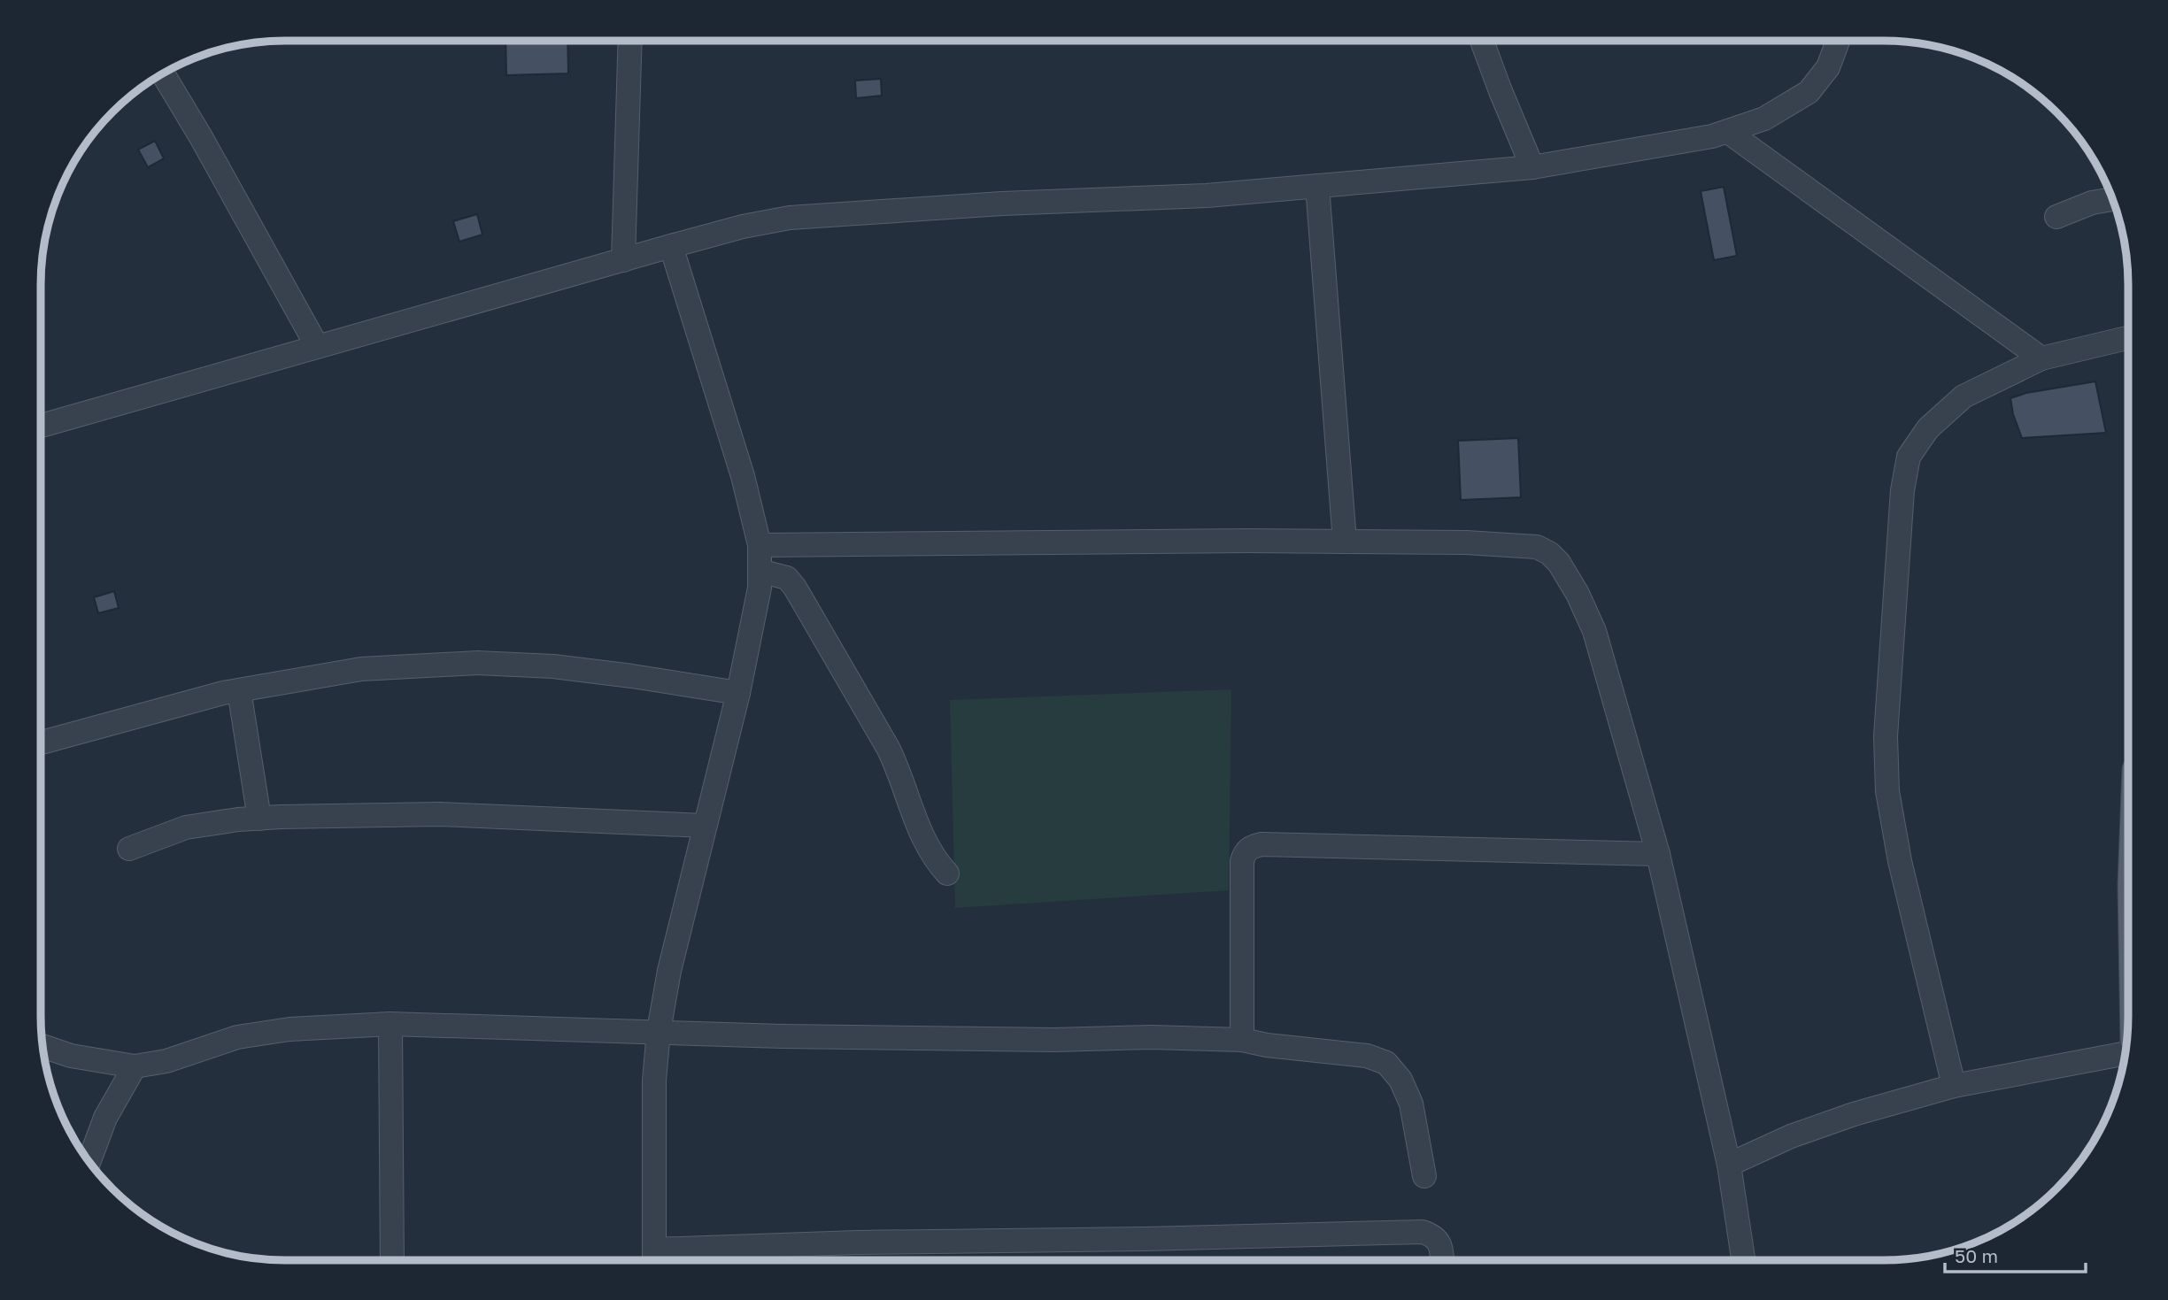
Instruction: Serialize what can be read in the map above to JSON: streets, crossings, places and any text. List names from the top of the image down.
{
  "scale_bar": "50 m"
}
